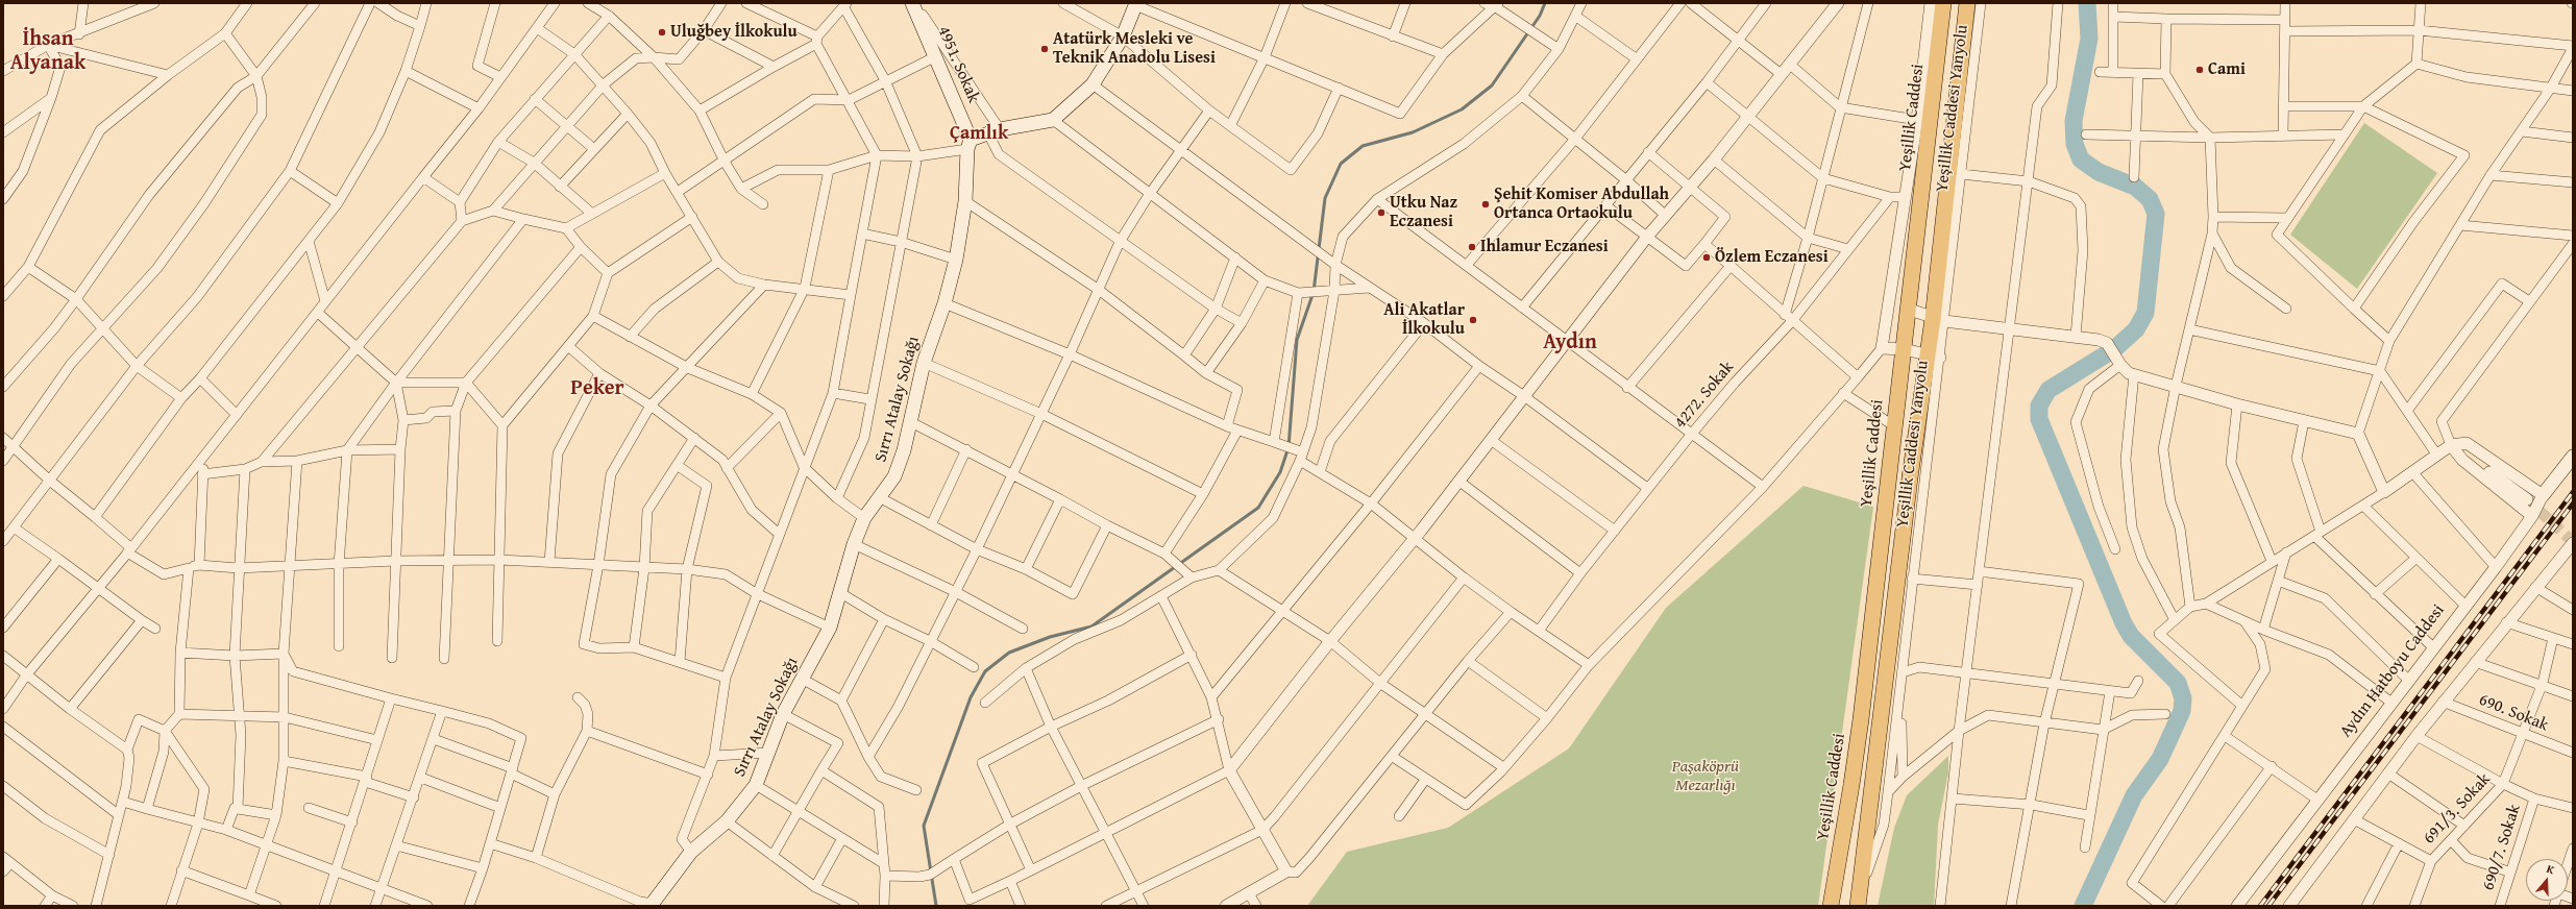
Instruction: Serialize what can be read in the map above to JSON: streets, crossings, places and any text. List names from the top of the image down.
{
  "streets": {
    "highway": ["Yeşillik Caddesi"],
    "main road": ["4951. Sokak", "Sırrı Atalay Sokağı", "Aydın Hatboyu Caddesi"],
    "street": [
      "Yeşillik Caddesi Yanyolu",
      "4272. Sokak",
      "690. Sokak",
      "691/3. Sokak",
      "690/7. Sokak"
    ]
  },
  "crossings": [
    ["4951. Sokak", "Sırrı Atalay Sokağı"],
    ["690. Sokak", "691/3. Sokak"]
  ],
  "districts": [
    "İhsan Alyanak",
    "Çamlık",
    "Aydın",
    "Peker"
  ],
  "parks": ["Paşaköprü Mezarlığı"],
  "places": [
    "Uluğbey İlkokulu",
    "Atatürk Mesleki ve Teknik Anadolu Lisesi",
    "Cami",
    "Şehit Komiser Abdullah Ortanca Ortaokulu",
    "Utku Naz Eczanesi",
    "Ihlamur Eczanesi",
    "Özlem Eczanesi",
    "Ali Akatlar İlkokulu"
  ],
  "north": "top"
}
